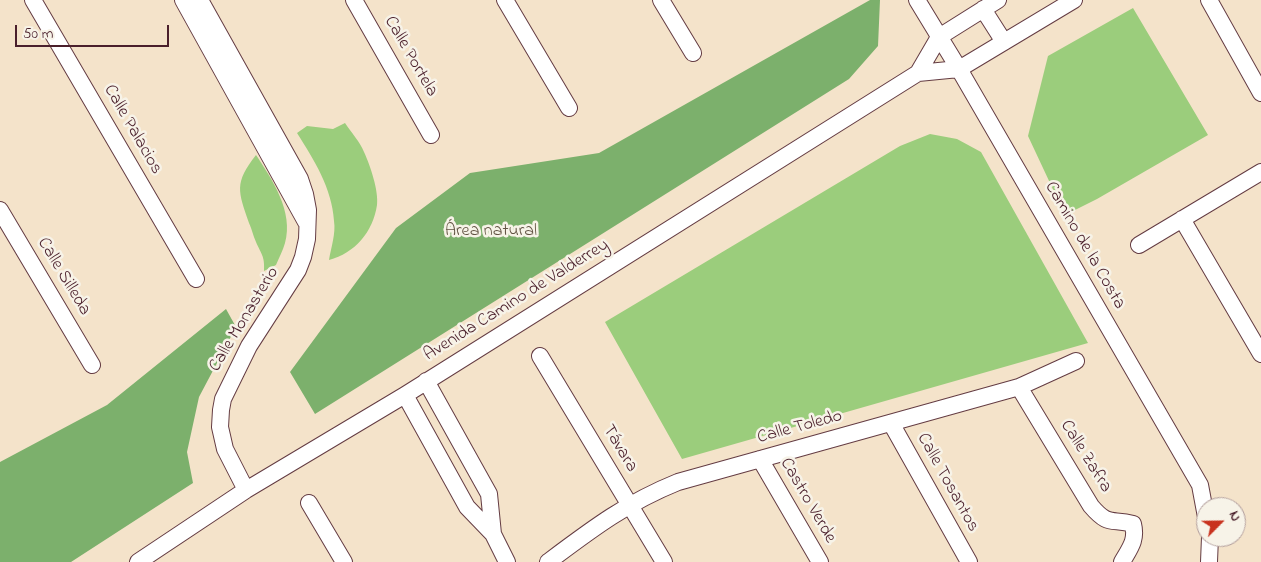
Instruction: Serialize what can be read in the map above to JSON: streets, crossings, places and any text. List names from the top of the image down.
{
  "streets": {
    "street": [
      "Calle Portela",
      "Calle Palacios",
      "Camino de la Costa",
      "Calle Silleda",
      "Avenida Camino de Valderrey",
      "Calle Monasterio",
      "Calle Toledo",
      "Távara",
      "Calle Zafra",
      "Calle Tosantos",
      "Castro Verde"
    ]
  },
  "crossings": [
    ["Camino de la Costa", "Avenida Camino de Valderrey"],
    ["Avenida Camino de Valderrey", "Calle Monasterio"],
    ["Calle Toledo", "Távara"],
    ["Calle Toledo", "Calle Zafra"],
    ["Calle Toledo", "Calle Tosantos"],
    ["Calle Toledo", "Castro Verde"]
  ],
  "parks": ["Área natural"],
  "scale_bar": "50 m",
  "north": "top right"
}
